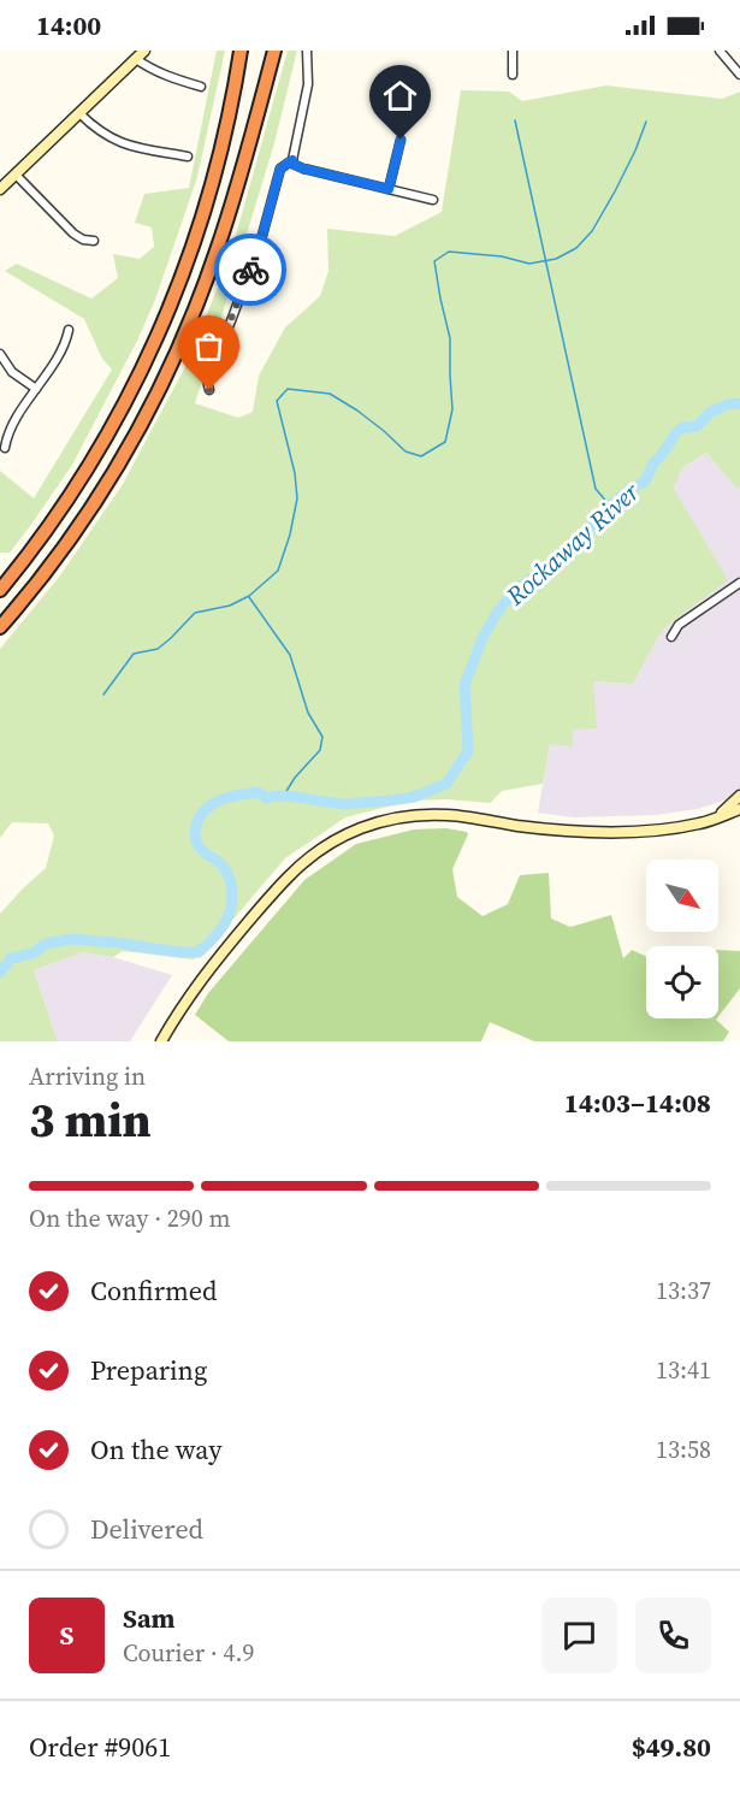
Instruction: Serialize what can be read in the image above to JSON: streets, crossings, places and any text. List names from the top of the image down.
{
  "water": ["Rockaway River"],
  "north": "bottom right",
  "page": {
    "status": "14:00",
    "heading": ["3 min", "Arriving in", "14:03–14:08"],
    "panel": [
      "Sam",
      "Courier · 4.9",
      "Order #9061",
      "$49.80"
    ],
    "bar": "On the way · 290 m",
    "list": [
      ["Confirmed", "13:37"],
      ["Preparing", "13:41"],
      ["On the way", "13:58"],
      "Delivered"
    ],
    "round": "S"
  }
}
